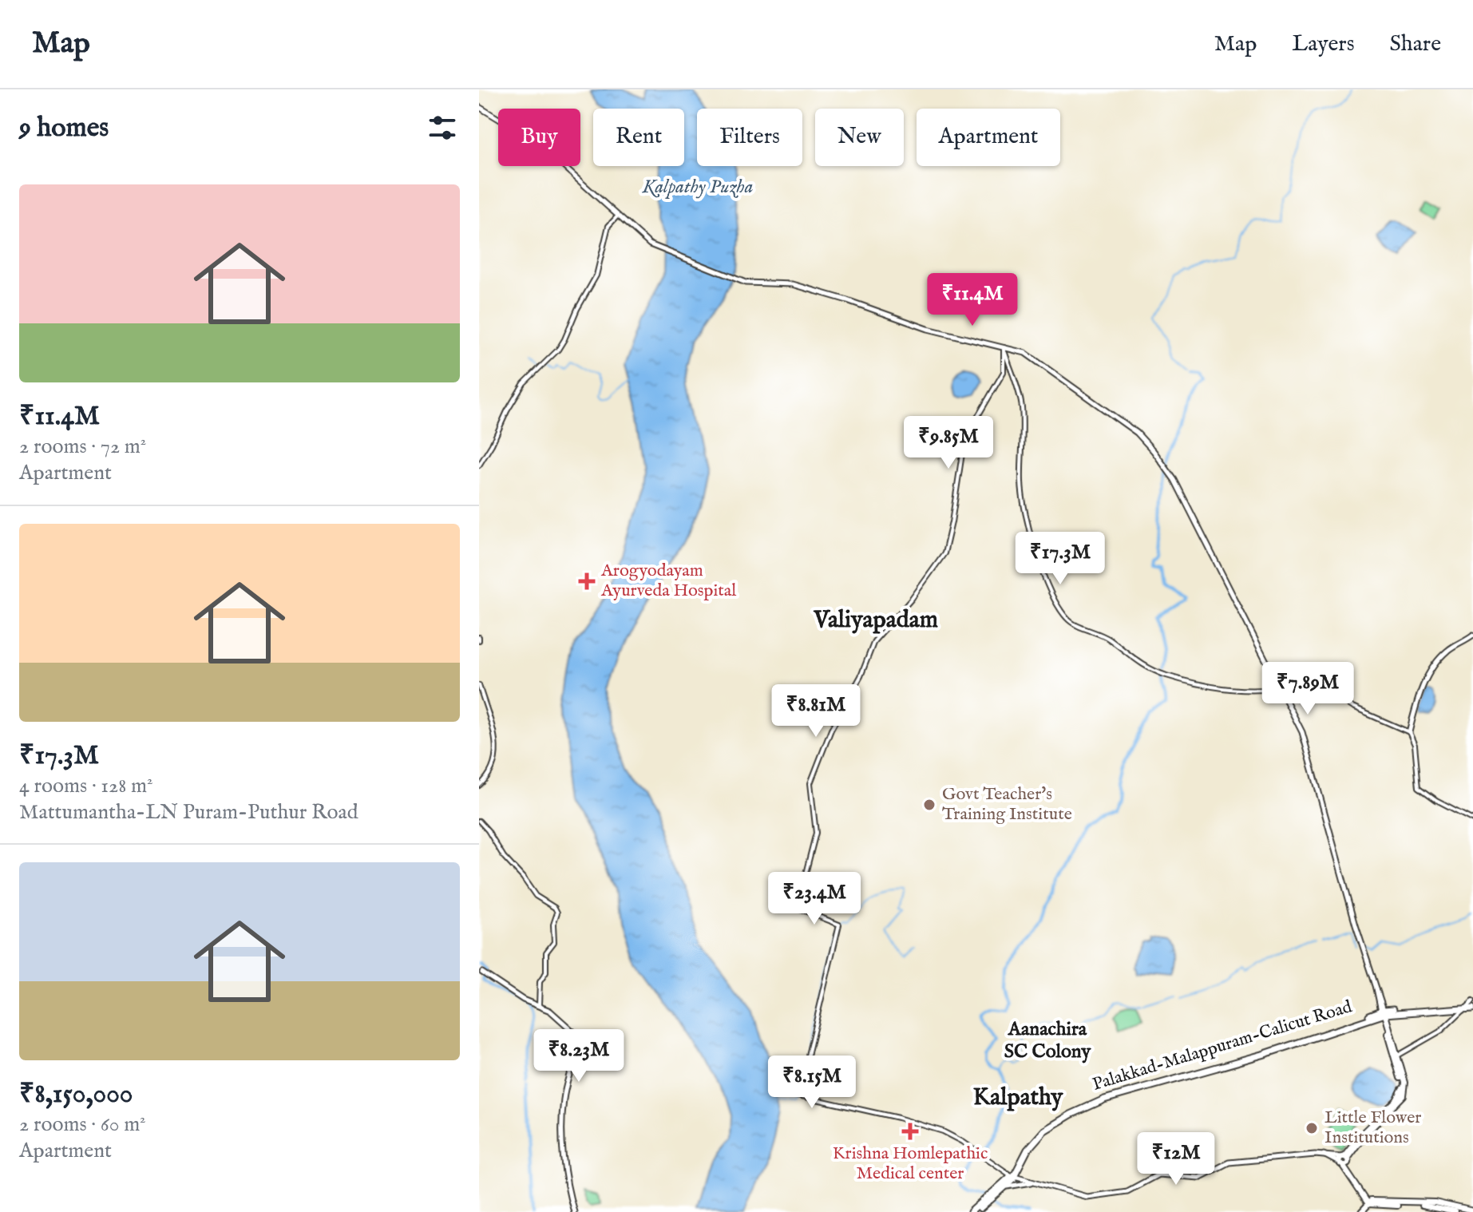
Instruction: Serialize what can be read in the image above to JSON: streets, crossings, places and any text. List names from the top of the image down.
{
  "streets": {
    "highway": ["Palakkad-Malappuram-Calicut Road"]
  },
  "districts": ["Valiyapadam", "Aanachira SC Colony", "Kalpathy"],
  "water": ["Kalpathy Puzha"],
  "places": {
    "health": ["Arogyodayam Ayurveda Hospital", "Krishna Homlepathic Medical center"],
    "other": ["Govt Teacher's Training Institute", "Little Flower Institutions"]
  },
  "page": {
    "header": "Map",
    "nav": ["Map", "Layers", "Share"],
    "heading": "9 homes",
    "chip": [
      "Buy",
      "Rent",
      "Filters",
      "New",
      "Apartment"
    ],
    "list": [
      {
        "name": "₹11.4M",
        "note": "2 rooms · 72 m² · Apartment"
      },
      {
        "name": "₹17.3M",
        "note": "4 rooms · 128 m² · Mattumantha-LN Puram-Puthur Road"
      },
      {
        "name": "₹8,150,000",
        "note": "2 rooms · 60 m² · Apartment"
      }
    ],
    "price": [
      "₹11.4M",
      "₹9.85M",
      "₹17.3M",
      "₹7.89M",
      "₹8.81M",
      "₹23.4M",
      "₹8.23M",
      "₹8.15M",
      "₹12M"
    ]
  }
}
